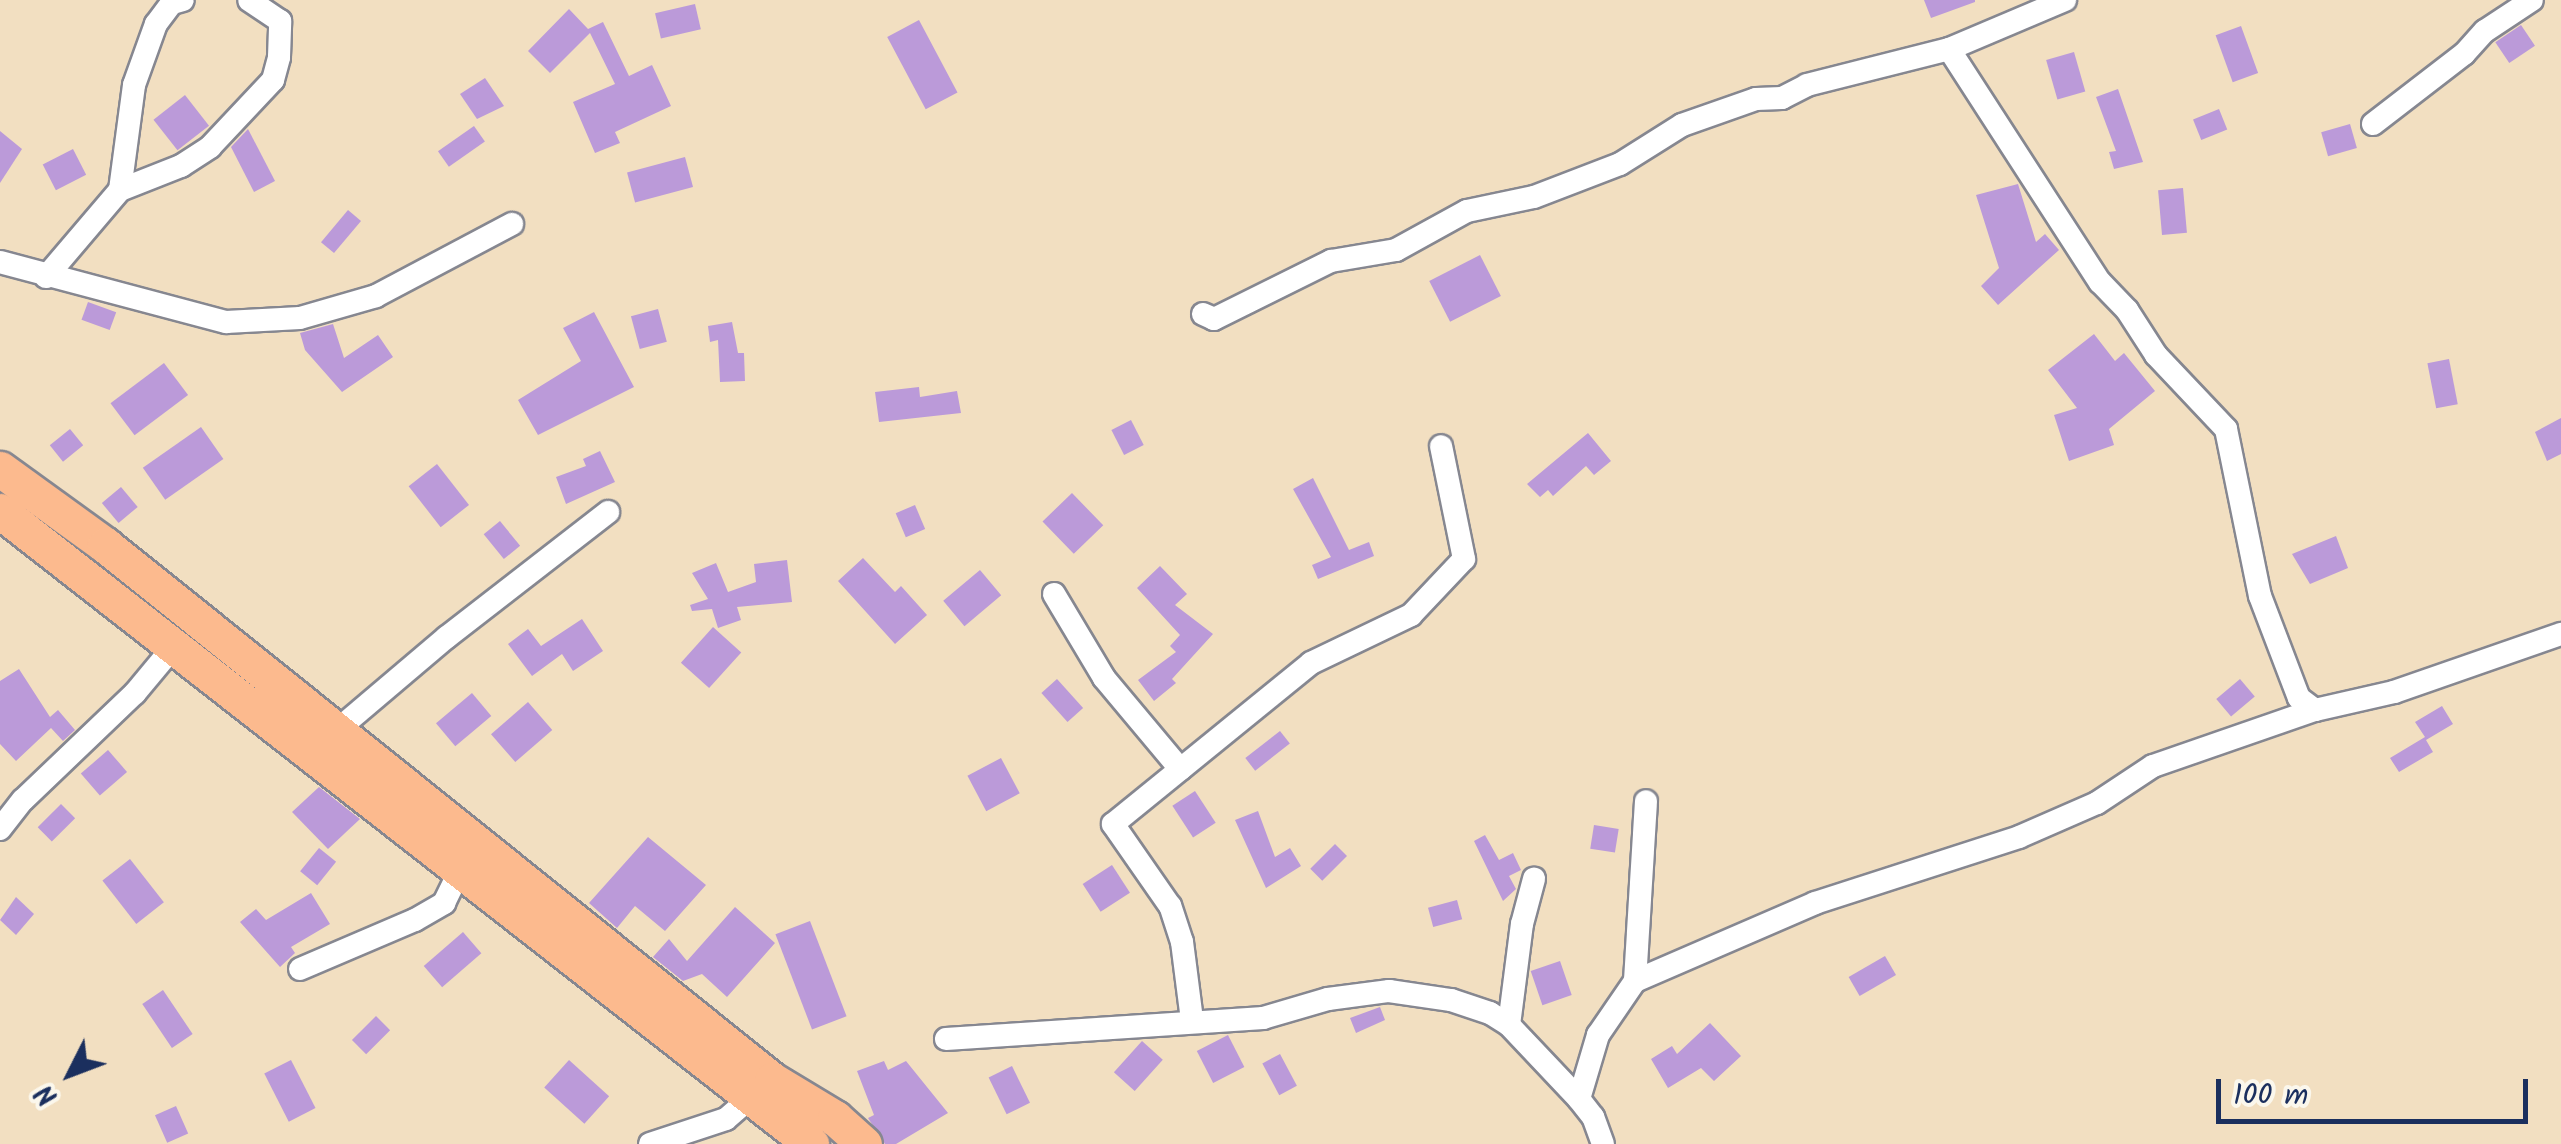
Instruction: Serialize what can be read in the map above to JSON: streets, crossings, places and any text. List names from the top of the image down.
{
  "scale_bar": "100 m",
  "north": "bottom left"
}
